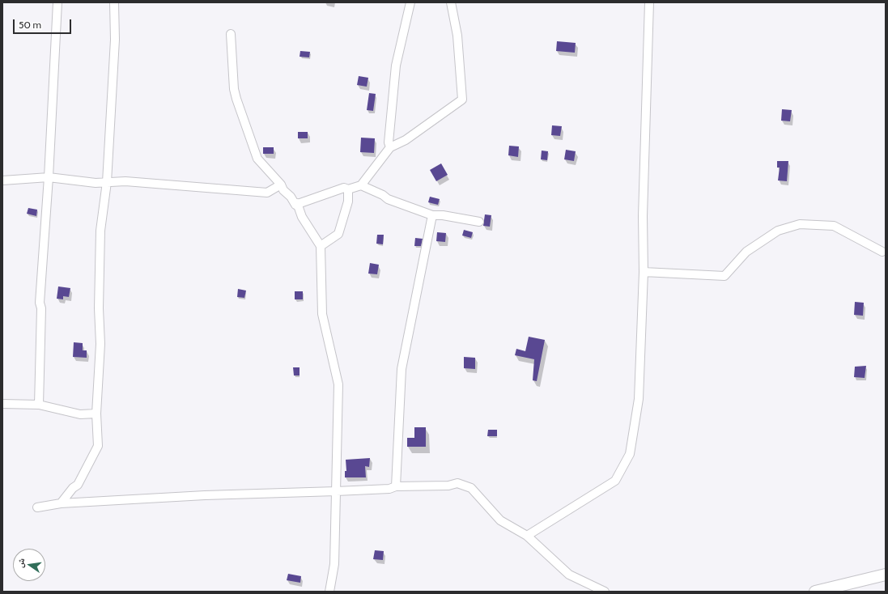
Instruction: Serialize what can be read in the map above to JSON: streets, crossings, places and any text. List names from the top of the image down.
{
  "scale_bar": "50 m",
  "north": "left"
}
